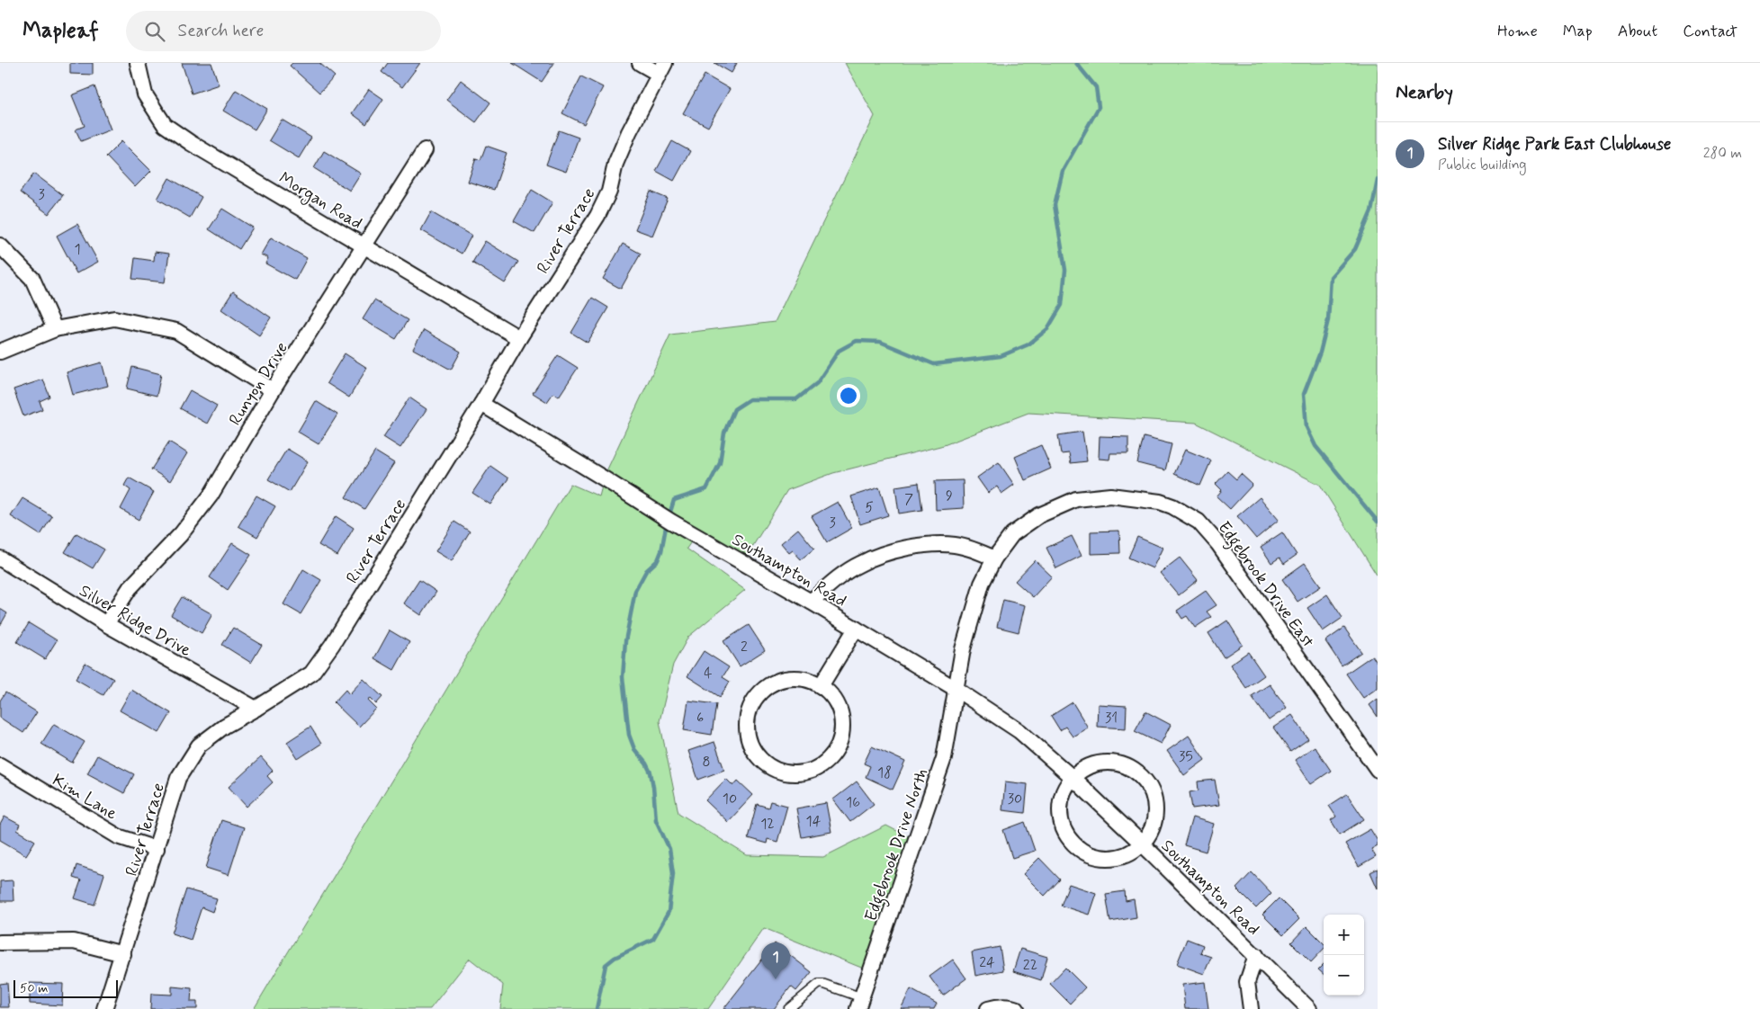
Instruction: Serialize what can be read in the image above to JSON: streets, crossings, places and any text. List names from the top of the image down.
{
  "streets": {
    "street": [
      "Morgan Road",
      "River Terrace",
      "Runyon Drive",
      "Southampton Road",
      "Edgebrook Drive East",
      "Silver Ridge Drive",
      "Kim Lane",
      "Edgebrook Drive North"
    ]
  },
  "crossings": [
    ["Morgan Road", "River Terrace"],
    ["Morgan Road", "Runyon Drive"],
    ["River Terrace", "Southampton Road"],
    ["River Terrace", "Silver Ridge Drive"],
    ["River Terrace", "Kim Lane"],
    ["Runyon Drive", "Silver Ridge Drive"],
    ["Southampton Road", "Edgebrook Drive East"],
    ["Southampton Road", "Edgebrook Drive North"],
    ["Edgebrook Drive East", "Edgebrook Drive North"]
  ],
  "house_numbers": [
    "3",
    "1",
    "9",
    "7",
    "5",
    "3",
    "2",
    "4",
    "6",
    "31",
    "35",
    "8",
    "18",
    "10",
    "30",
    "16",
    "14",
    "12",
    "24",
    "22"
  ],
  "scale_bar": "50 m",
  "page": {
    "header": "Mapleaf",
    "search": "Search here",
    "nav": [
      "Home",
      "Map",
      "About",
      "Contact"
    ],
    "heading": "Nearby",
    "list": [
      {
        "mark": "1",
        "name": "Silver Ridge Park East Clubhouse",
        "note": "Public building",
        "value": "280 m"
      }
    ],
    "map_buttons": ["+", "−"],
    "pins": "1",
    "scale": "50 m"
  }
}
